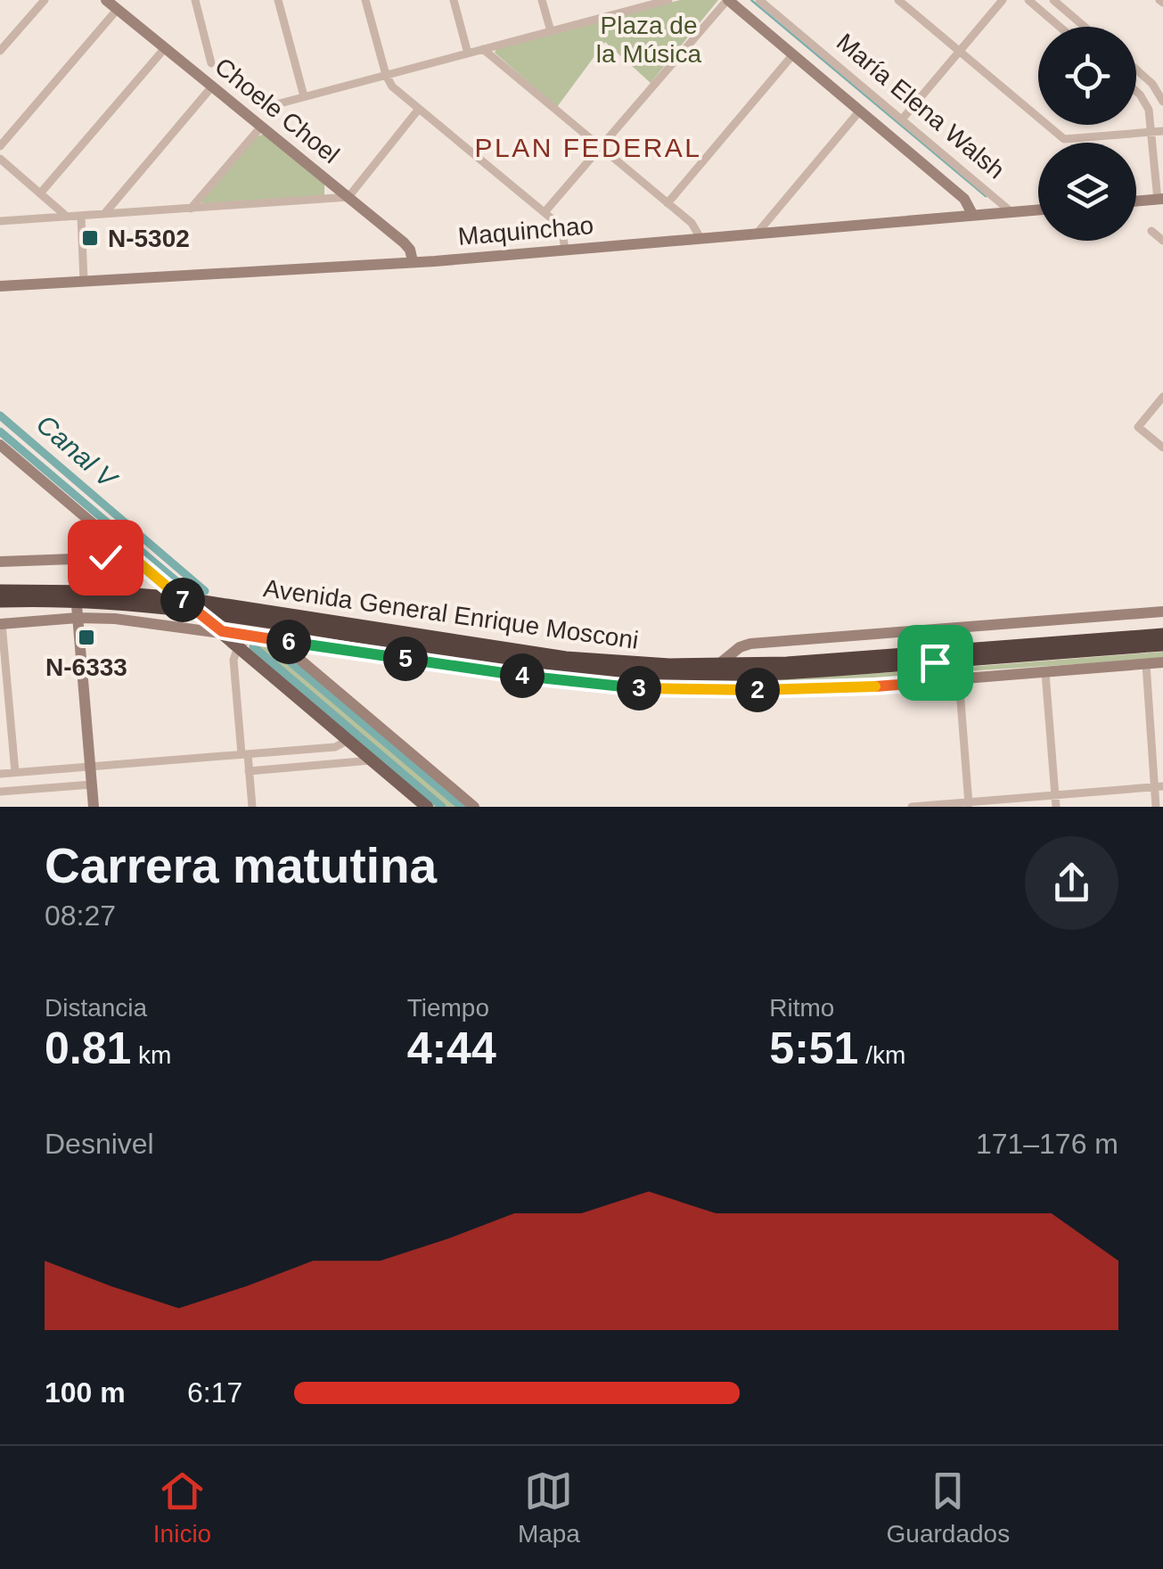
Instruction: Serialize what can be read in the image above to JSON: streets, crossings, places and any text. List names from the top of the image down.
{
  "streets": {
    "highway": ["Avenida General Enrique Mosconi"],
    "street": ["María Elena Walsh", "Choele Choel", "Maquinchao"]
  },
  "crossings": [
    ["María Elena Walsh", "Maquinchao"],
    ["Choele Choel", "Maquinchao"]
  ],
  "districts": ["PLAN FEDERAL"],
  "water": ["Canal V"],
  "parks": ["Plaza de la Música"],
  "places": {
    "transit": ["N-5302", "N-6333"]
  },
  "page": {
    "pins": [
      "7",
      "6",
      "5",
      "4",
      "3",
      "2"
    ],
    "heading": ["Carrera matutina", "08:27"],
    "stats": [
      ["Distancia", "0.81 km"],
      ["Tiempo", "4:44"],
      ["Ritmo", "5:51 /km"]
    ],
    "chart": ["Desnivel", "171–176 m"],
    "list": [
      {
        "name": "100 m",
        "note": "6:17"
      }
    ],
    "tabs": ["Inicio", "Mapa", "Guardados"]
  }
}
